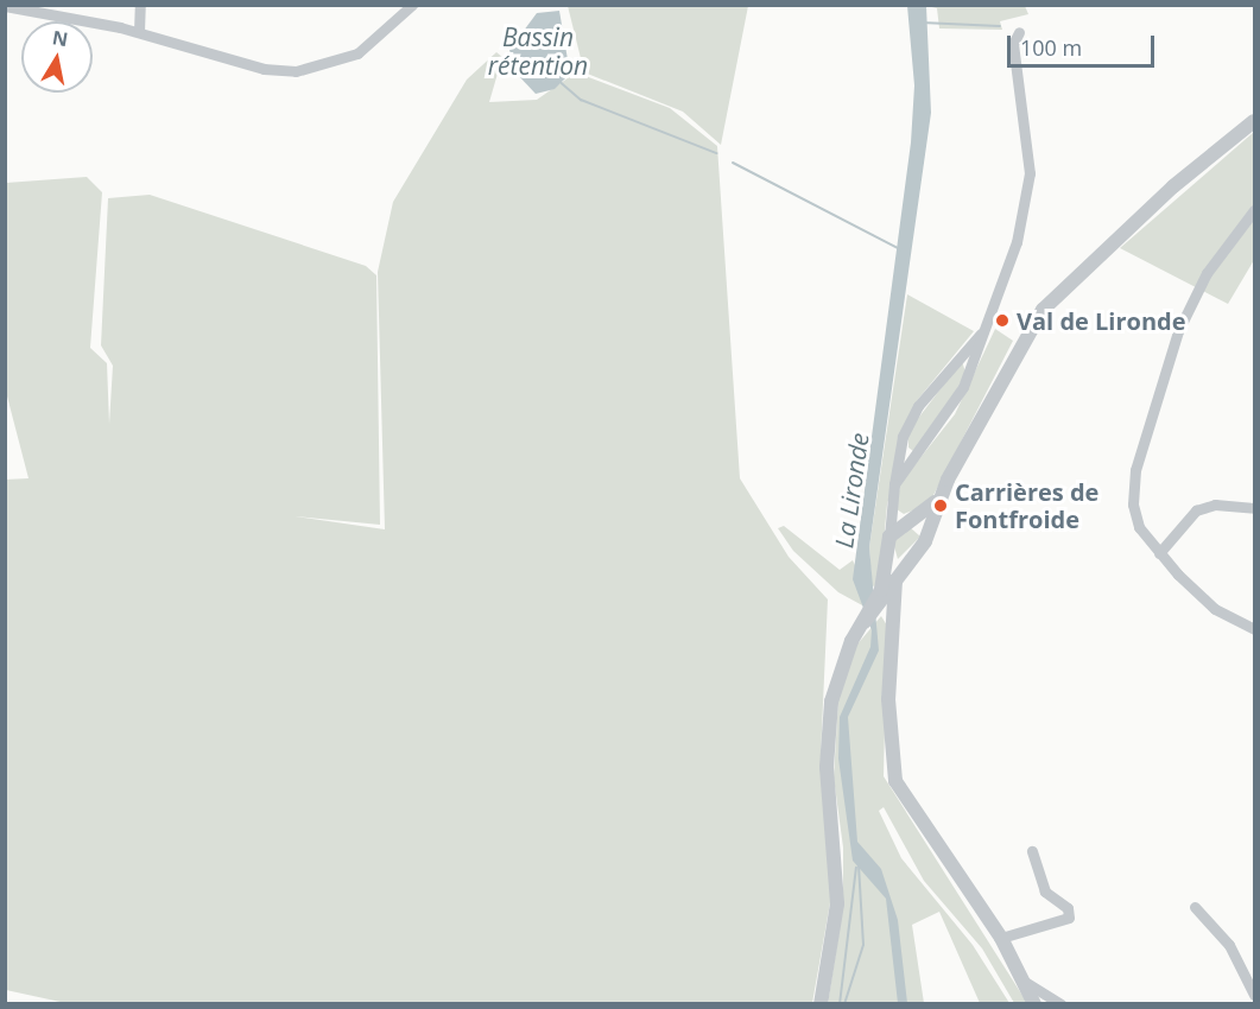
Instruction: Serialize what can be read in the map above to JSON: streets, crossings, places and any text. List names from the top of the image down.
{
  "water": ["Bassin rétention", "La Lironde"],
  "places": ["Val de Lironde", "Carrières de Fontfroide"],
  "scale_bar": "100 m",
  "north": "top"
}
